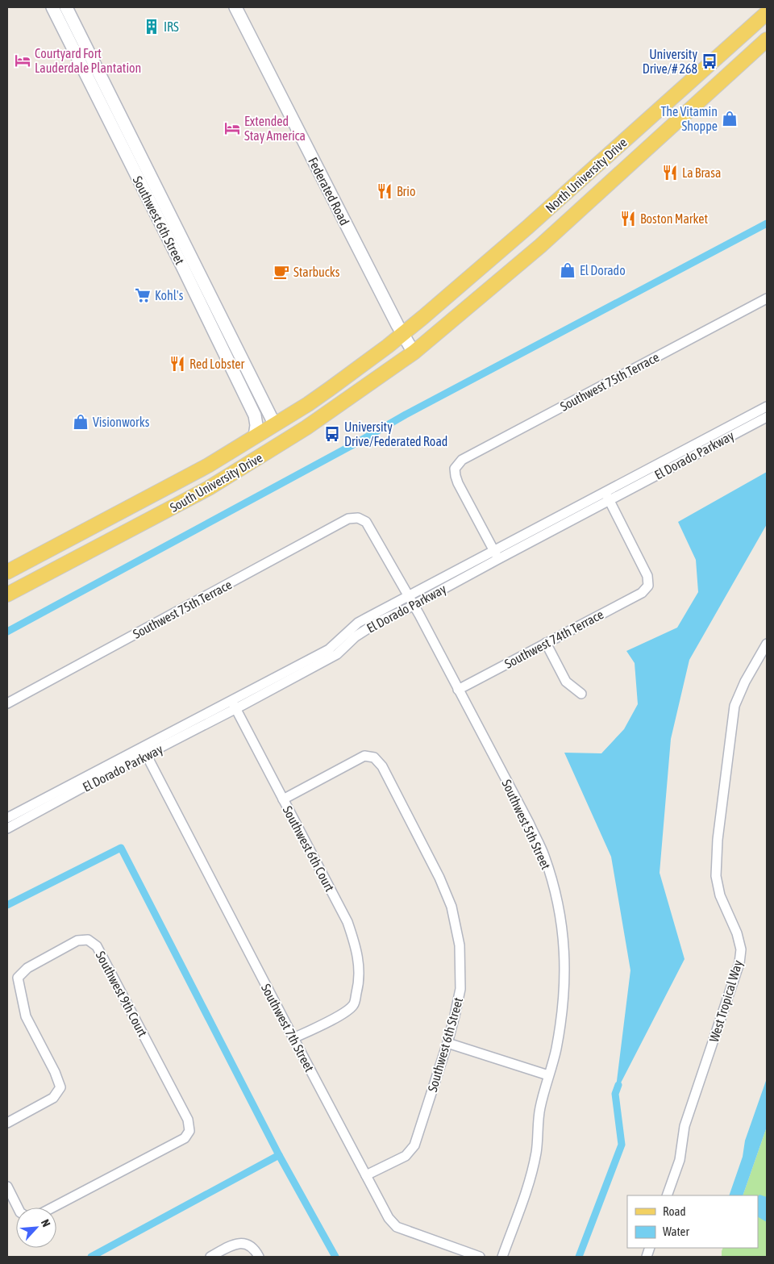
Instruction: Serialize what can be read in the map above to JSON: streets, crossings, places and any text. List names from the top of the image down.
{
  "streets": {
    "main road": ["North University Drive", "South University Drive"],
    "street": [
      "Federated Road",
      "Southwest 6th Street",
      "Southwest 75th Terrace",
      "El Dorado Parkway",
      "Southwest 74th Terrace",
      "Southwest 5th Street",
      "Southwest 6th Court",
      "Southwest 9th Court",
      "West Tropical Way",
      "Southwest 7th Street"
    ]
  },
  "crossings": [
    ["North University Drive", "Federated Road"],
    ["North University Drive", "South University Drive"],
    ["Federated Road", "South University Drive"],
    ["Southwest 6th Street", "South University Drive"],
    ["Southwest 6th Street", "Southwest 6th Court"],
    ["Southwest 6th Street", "Southwest 7th Street"],
    ["Southwest 75th Terrace", "El Dorado Parkway"],
    ["Southwest 75th Terrace", "Southwest 5th Street"],
    ["El Dorado Parkway", "Southwest 74th Terrace"],
    ["El Dorado Parkway", "Southwest 5th Street"],
    ["El Dorado Parkway", "Southwest 6th Court"],
    ["El Dorado Parkway", "Southwest 7th Street"],
    ["Southwest 74th Terrace", "Southwest 5th Street"],
    ["Southwest 6th Court", "Southwest 7th Street"]
  ],
  "places": {
    "building": ["IRS"],
    "hotel": ["Courtyard Fort Lauderdale Plantation", "Extended Stay America"],
    "bus stop": ["University Drive/# 268", "University Drive/Federated Road"],
    "shop": ["The Vitamin Shoppe", "El Dorado", "Visionworks"],
    "restaurant": [
      "La Brasa",
      "Brio",
      "Boston Market",
      "Red Lobster"
    ],
    "cafe": ["Starbucks"],
    "supermarket": ["Kohl's"]
  },
  "legend": ["Road", "Water"],
  "north": "top right"
}
